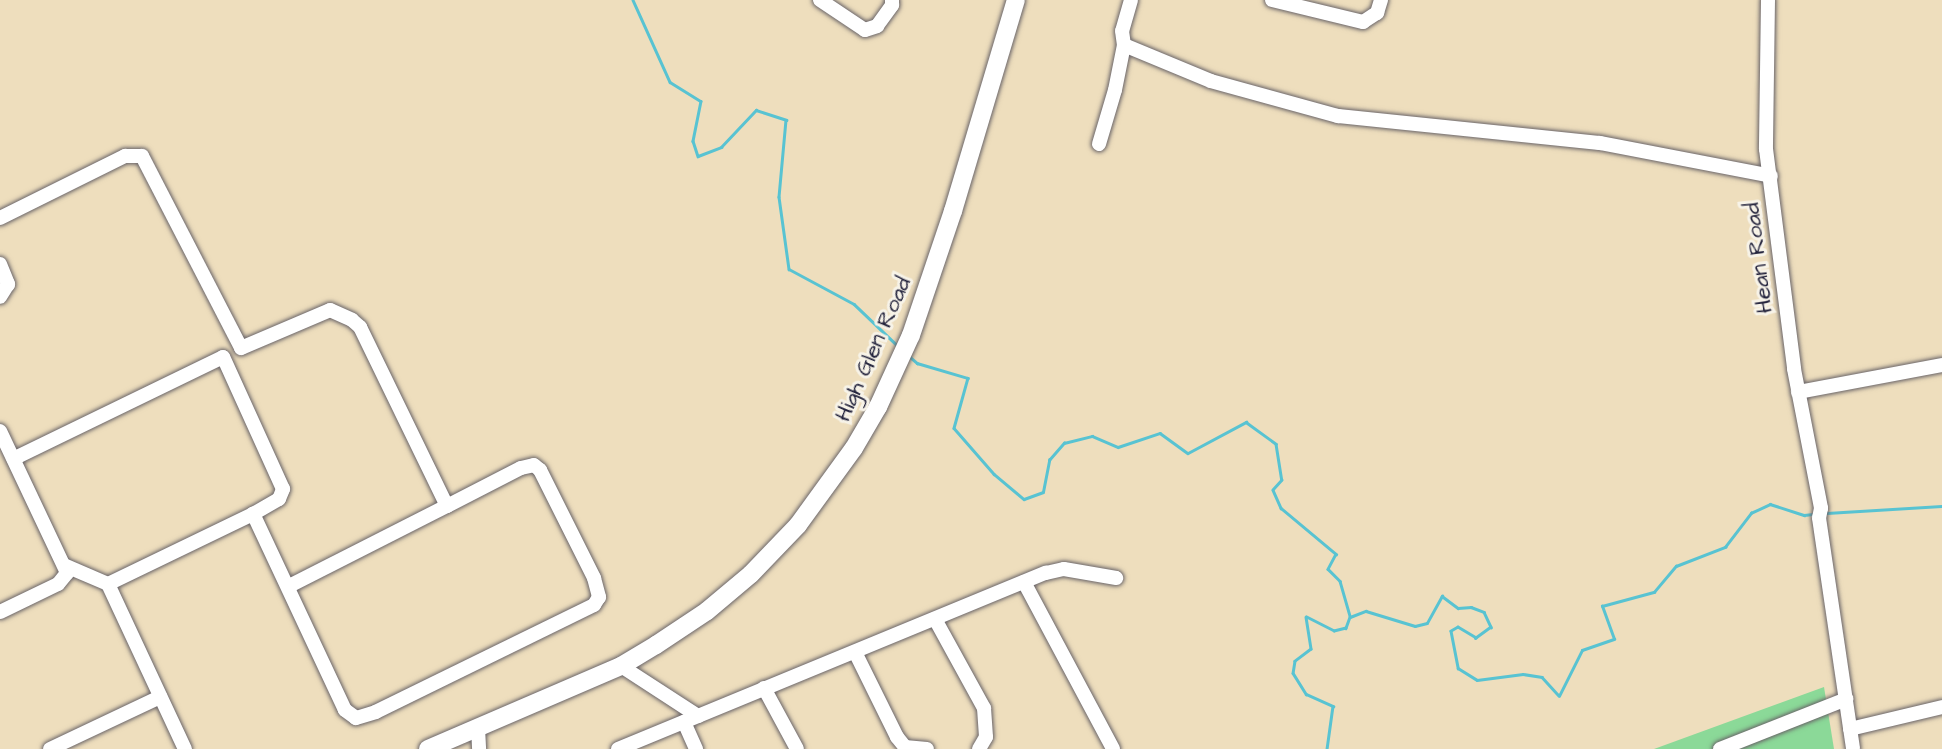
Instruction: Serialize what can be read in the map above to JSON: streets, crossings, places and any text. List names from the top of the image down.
{
  "streets": {
    "main road": ["High Glen Road"],
    "street": ["Hean Road"]
  }
}
